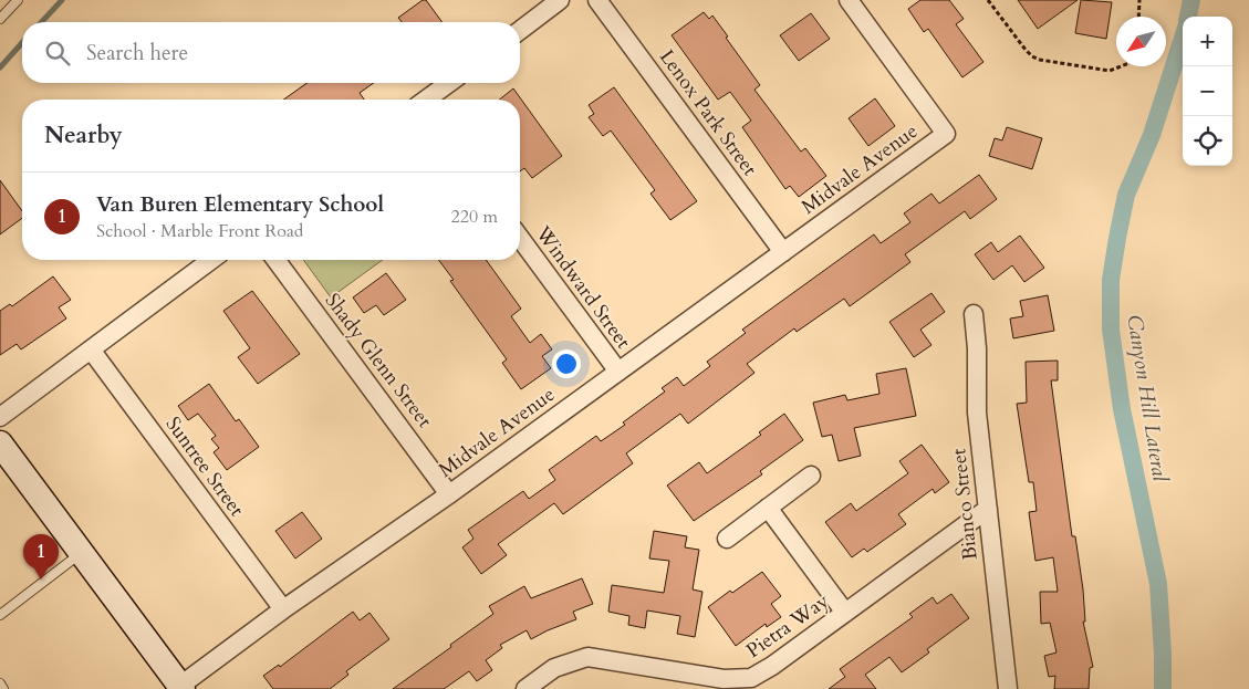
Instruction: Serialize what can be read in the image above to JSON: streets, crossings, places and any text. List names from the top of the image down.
{
  "streets": {
    "street": [
      "Lenox Park Street",
      "Midvale Avenue",
      "Windward Street",
      "Shady Glenn Street",
      "Suntree Street",
      "Bianco Street",
      "Pietra Way"
    ]
  },
  "crossings": [
    ["Lenox Park Street", "Midvale Avenue"],
    ["Midvale Avenue", "Windward Street"],
    ["Midvale Avenue", "Shady Glenn Street"],
    ["Midvale Avenue", "Suntree Street"],
    ["Bianco Street", "Pietra Way"]
  ],
  "water": ["Canyon Hill Lateral"],
  "north": "bottom left",
  "page": {
    "map_buttons": ["+", "−"],
    "search": "Search here",
    "heading": "Nearby",
    "list": [
      {
        "mark": "1",
        "name": "Van Buren Elementary School",
        "note": "School · Marble Front Road",
        "value": "220 m"
      }
    ],
    "pins": "1"
  }
}
